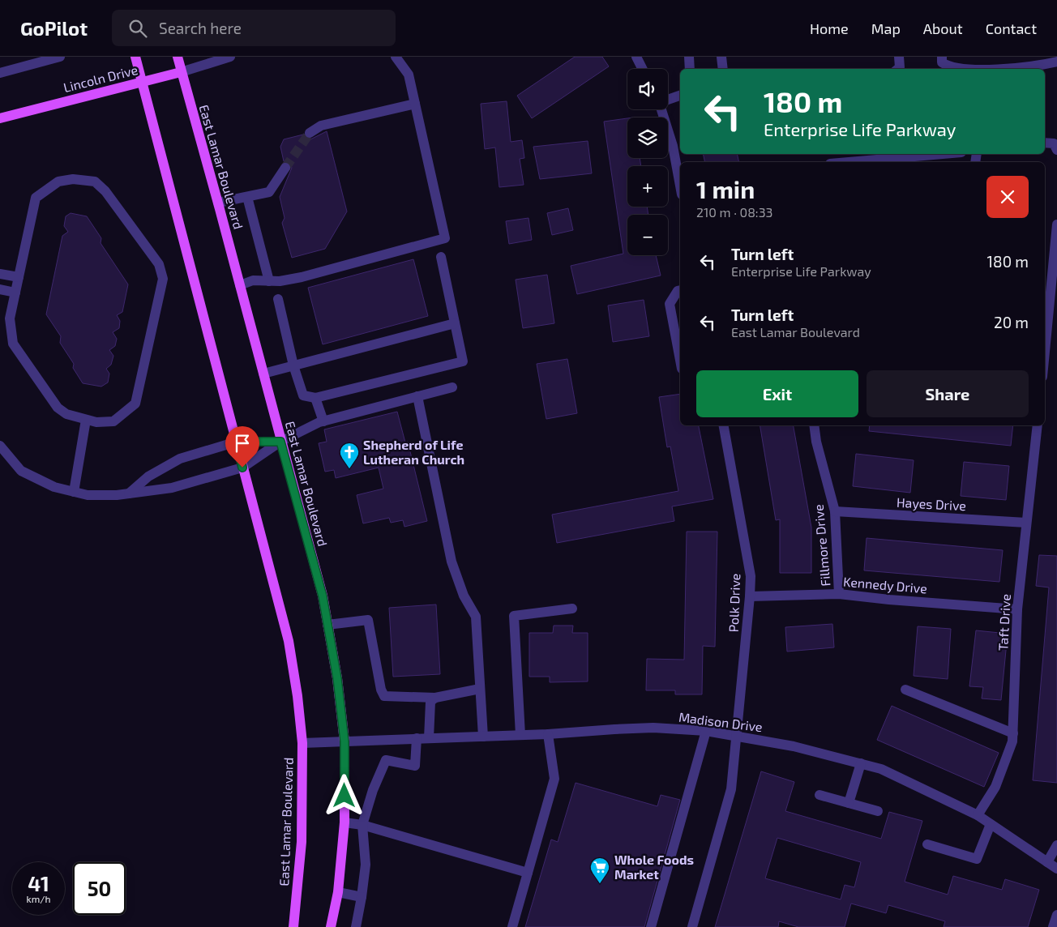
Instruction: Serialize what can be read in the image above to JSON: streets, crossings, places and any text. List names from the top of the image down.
{
  "streets": {
    "main road": ["Lincoln Drive", "East Lamar Boulevard"],
    "street": [
      "Hayes Drive",
      "Fillmore Drive",
      "Kennedy Drive",
      "Polk Drive",
      "Taft Drive",
      "Madison Drive"
    ]
  },
  "crossings": [
    ["Lincoln Drive", "East Lamar Boulevard"],
    ["East Lamar Boulevard", "Madison Drive"],
    ["Hayes Drive", "Fillmore Drive"],
    ["Hayes Drive", "Taft Drive"],
    ["Fillmore Drive", "Kennedy Drive"],
    ["Kennedy Drive", "Polk Drive"],
    ["Kennedy Drive", "Taft Drive"],
    ["Polk Drive", "Madison Drive"],
    ["Taft Drive", "Madison Drive"]
  ],
  "places": {
    "church": ["Shepherd of Life Lutheran Church"],
    "supermarket": ["Whole Foods Market"]
  },
  "page": {
    "header": "GoPilot",
    "search": "Search here",
    "nav": [
      "Home",
      "Map",
      "About",
      "Contact"
    ],
    "map_buttons": ["+", "−"],
    "turn": ["180 m", "Enterprise Life Parkway"],
    "heading": ["1 min", "210 m · 08:33"],
    "list": [
      {
        "name": "Turn left",
        "note": "Enterprise Life Parkway",
        "value": "180 m"
      },
      {
        "name": "Turn left",
        "note": "East Lamar Boulevard",
        "value": "20 m"
      }
    ],
    "buttons": ["Exit", "Share"],
    "speed": "41 km/h",
    "limit": "50"
  }
}
